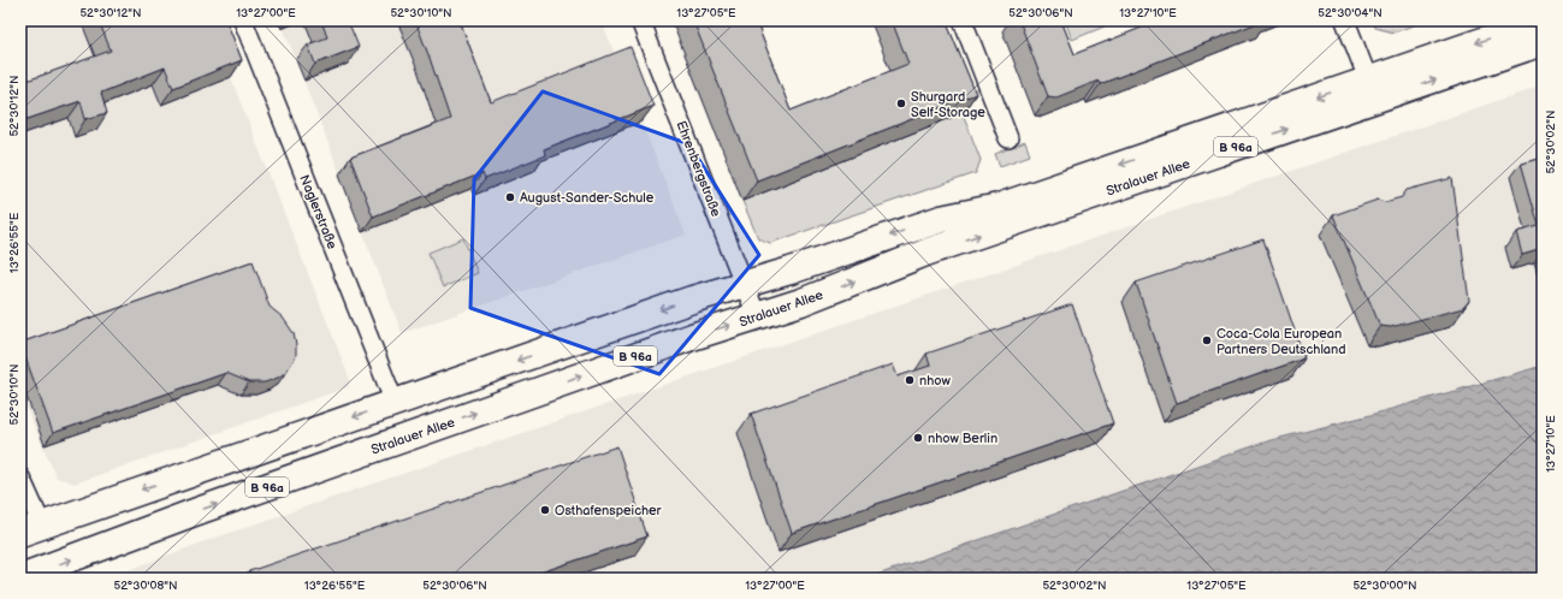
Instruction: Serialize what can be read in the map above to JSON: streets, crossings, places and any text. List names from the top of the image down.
{
  "streets": {
    "main road": ["B 96a", "Stralauer Allee"],
    "street": ["Ehrenbergstraße", "Naglerstraße"]
  },
  "crossings": [
    ["Ehrenbergstraße", "Stralauer Allee"],
    ["Stralauer Allee", "Naglerstraße"]
  ],
  "places": [
    "Shurgard Self-Storage",
    "August-Sander-Schule",
    "Coca-Cola European Partners Deutschland",
    "nhow",
    "nhow Berlin",
    "Osthafenspeicher"
  ],
  "coordinates": [
    "52°30'12\"N",
    "13°27'00\"E",
    "52°30'10\"N",
    "13°27'05\"E",
    "52°30'06\"N",
    "13°27'10\"E",
    "52°30'04\"N",
    "52°30'02\"N",
    "13°26'55\"E",
    "52°30'08\"N",
    "52°30'00\"N"
  ]
}
